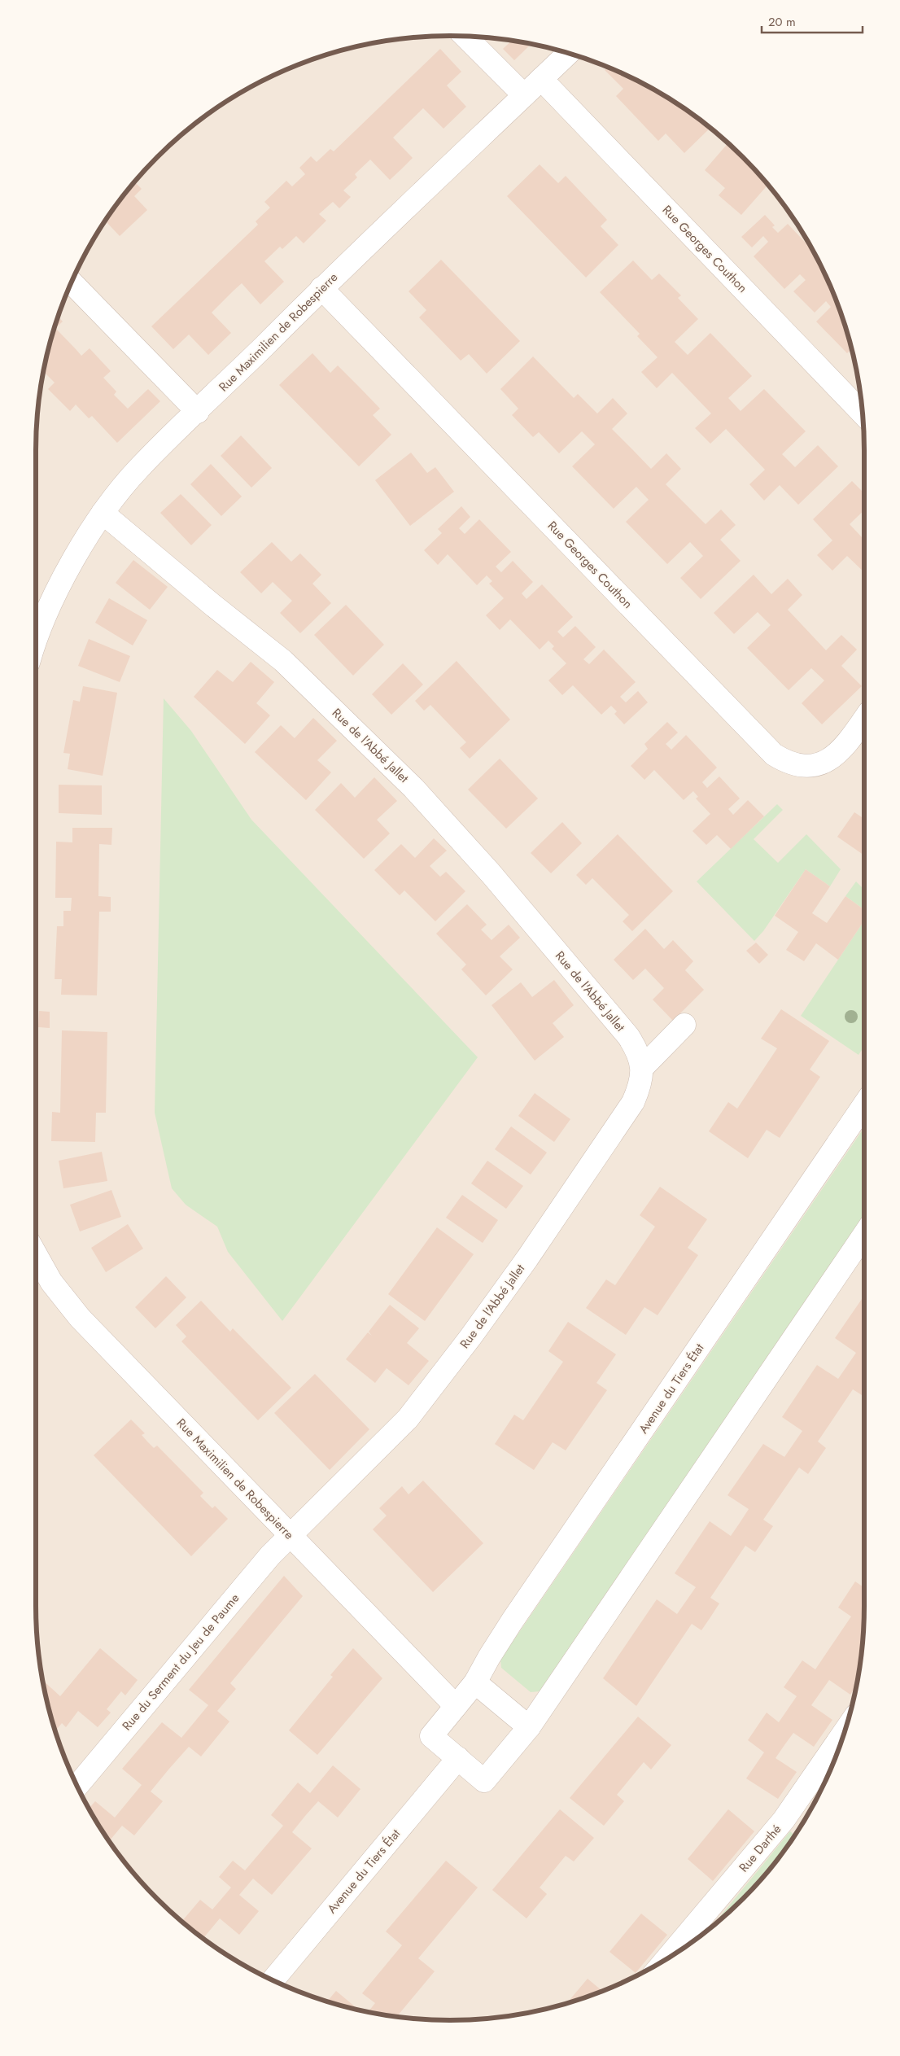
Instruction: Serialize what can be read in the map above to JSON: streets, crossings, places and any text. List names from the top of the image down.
{
  "streets": {
    "street": [
      "Rue Georges Couthon",
      "Rue Maximilien de Robespierre",
      "Rue de l'Abbé Jallet",
      "Avenue du Tiers État",
      "Rue du Serment du Jeu de Paume",
      "Rue Darthé"
    ]
  },
  "crossings": [
    ["Rue Georges Couthon", "Rue Maximilien de Robespierre"],
    ["Rue Maximilien de Robespierre", "Rue de l'Abbé Jallet"],
    ["Rue Maximilien de Robespierre", "Avenue du Tiers État"],
    ["Rue Maximilien de Robespierre", "Rue du Serment du Jeu de Paume"],
    ["Rue de l'Abbé Jallet", "Rue du Serment du Jeu de Paume"]
  ],
  "scale_bar": "20 m"
}
